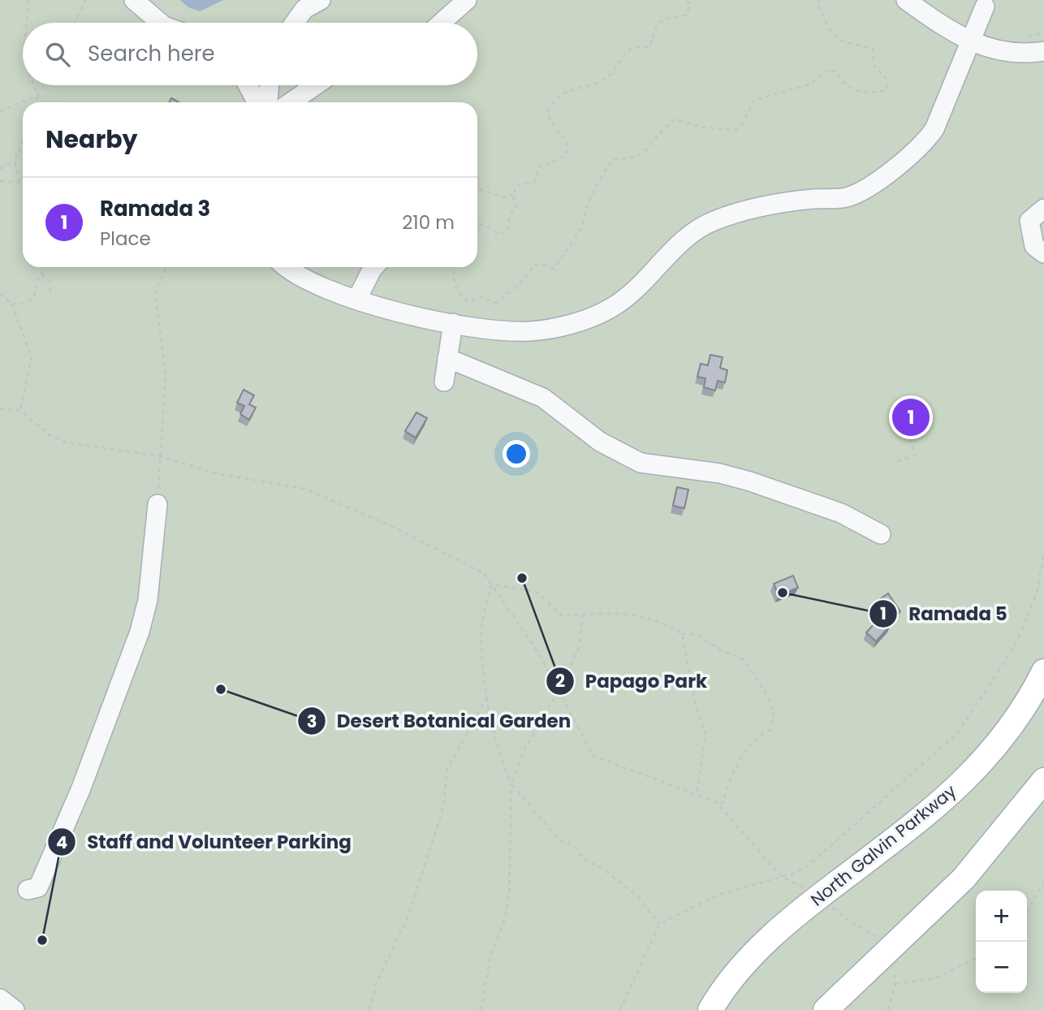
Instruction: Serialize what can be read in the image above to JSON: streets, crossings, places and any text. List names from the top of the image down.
{
  "streets": {
    "main road": ["North Galvin Parkway"]
  },
  "places": [
    "Papago Park",
    "Ramada 5",
    "Desert Botanical Garden",
    "Staff and Volunteer Parking"
  ],
  "page": {
    "search": "Search here",
    "heading": "Nearby",
    "list": [
      {
        "mark": "1",
        "name": "Ramada 3",
        "note": "Place",
        "value": "210 m"
      }
    ],
    "pins": "1",
    "map_buttons": ["+", "−"]
  }
}
